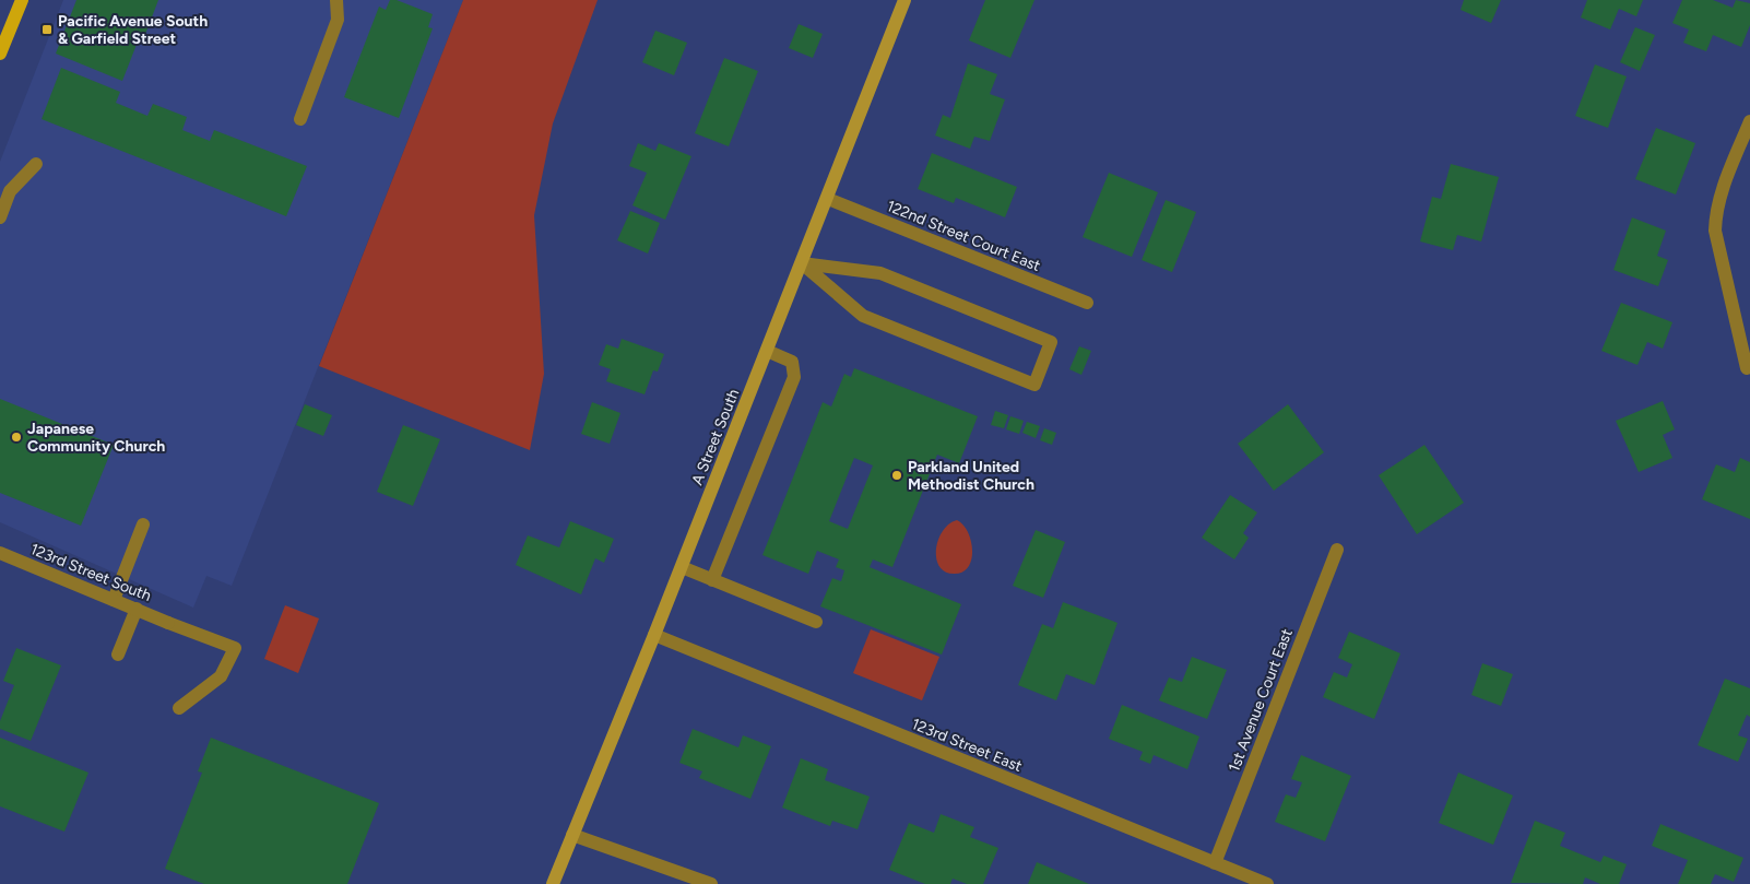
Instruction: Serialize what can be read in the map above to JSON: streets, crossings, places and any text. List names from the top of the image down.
{
  "streets": {
    "street": [
      "122nd Street Court East",
      "A Street South",
      "123rd Street South",
      "1st Avenue Court East",
      "123rd Street East"
    ]
  },
  "crossings": [
    ["122nd Street Court East", "A Street South"],
    ["A Street South", "123rd Street East"],
    ["1st Avenue Court East", "123rd Street East"]
  ],
  "places": {
    "transit": ["Pacific Avenue South & Garfield Street"],
    "other": ["Japanese Community Church", "Parkland United Methodist Church"]
  }
}
